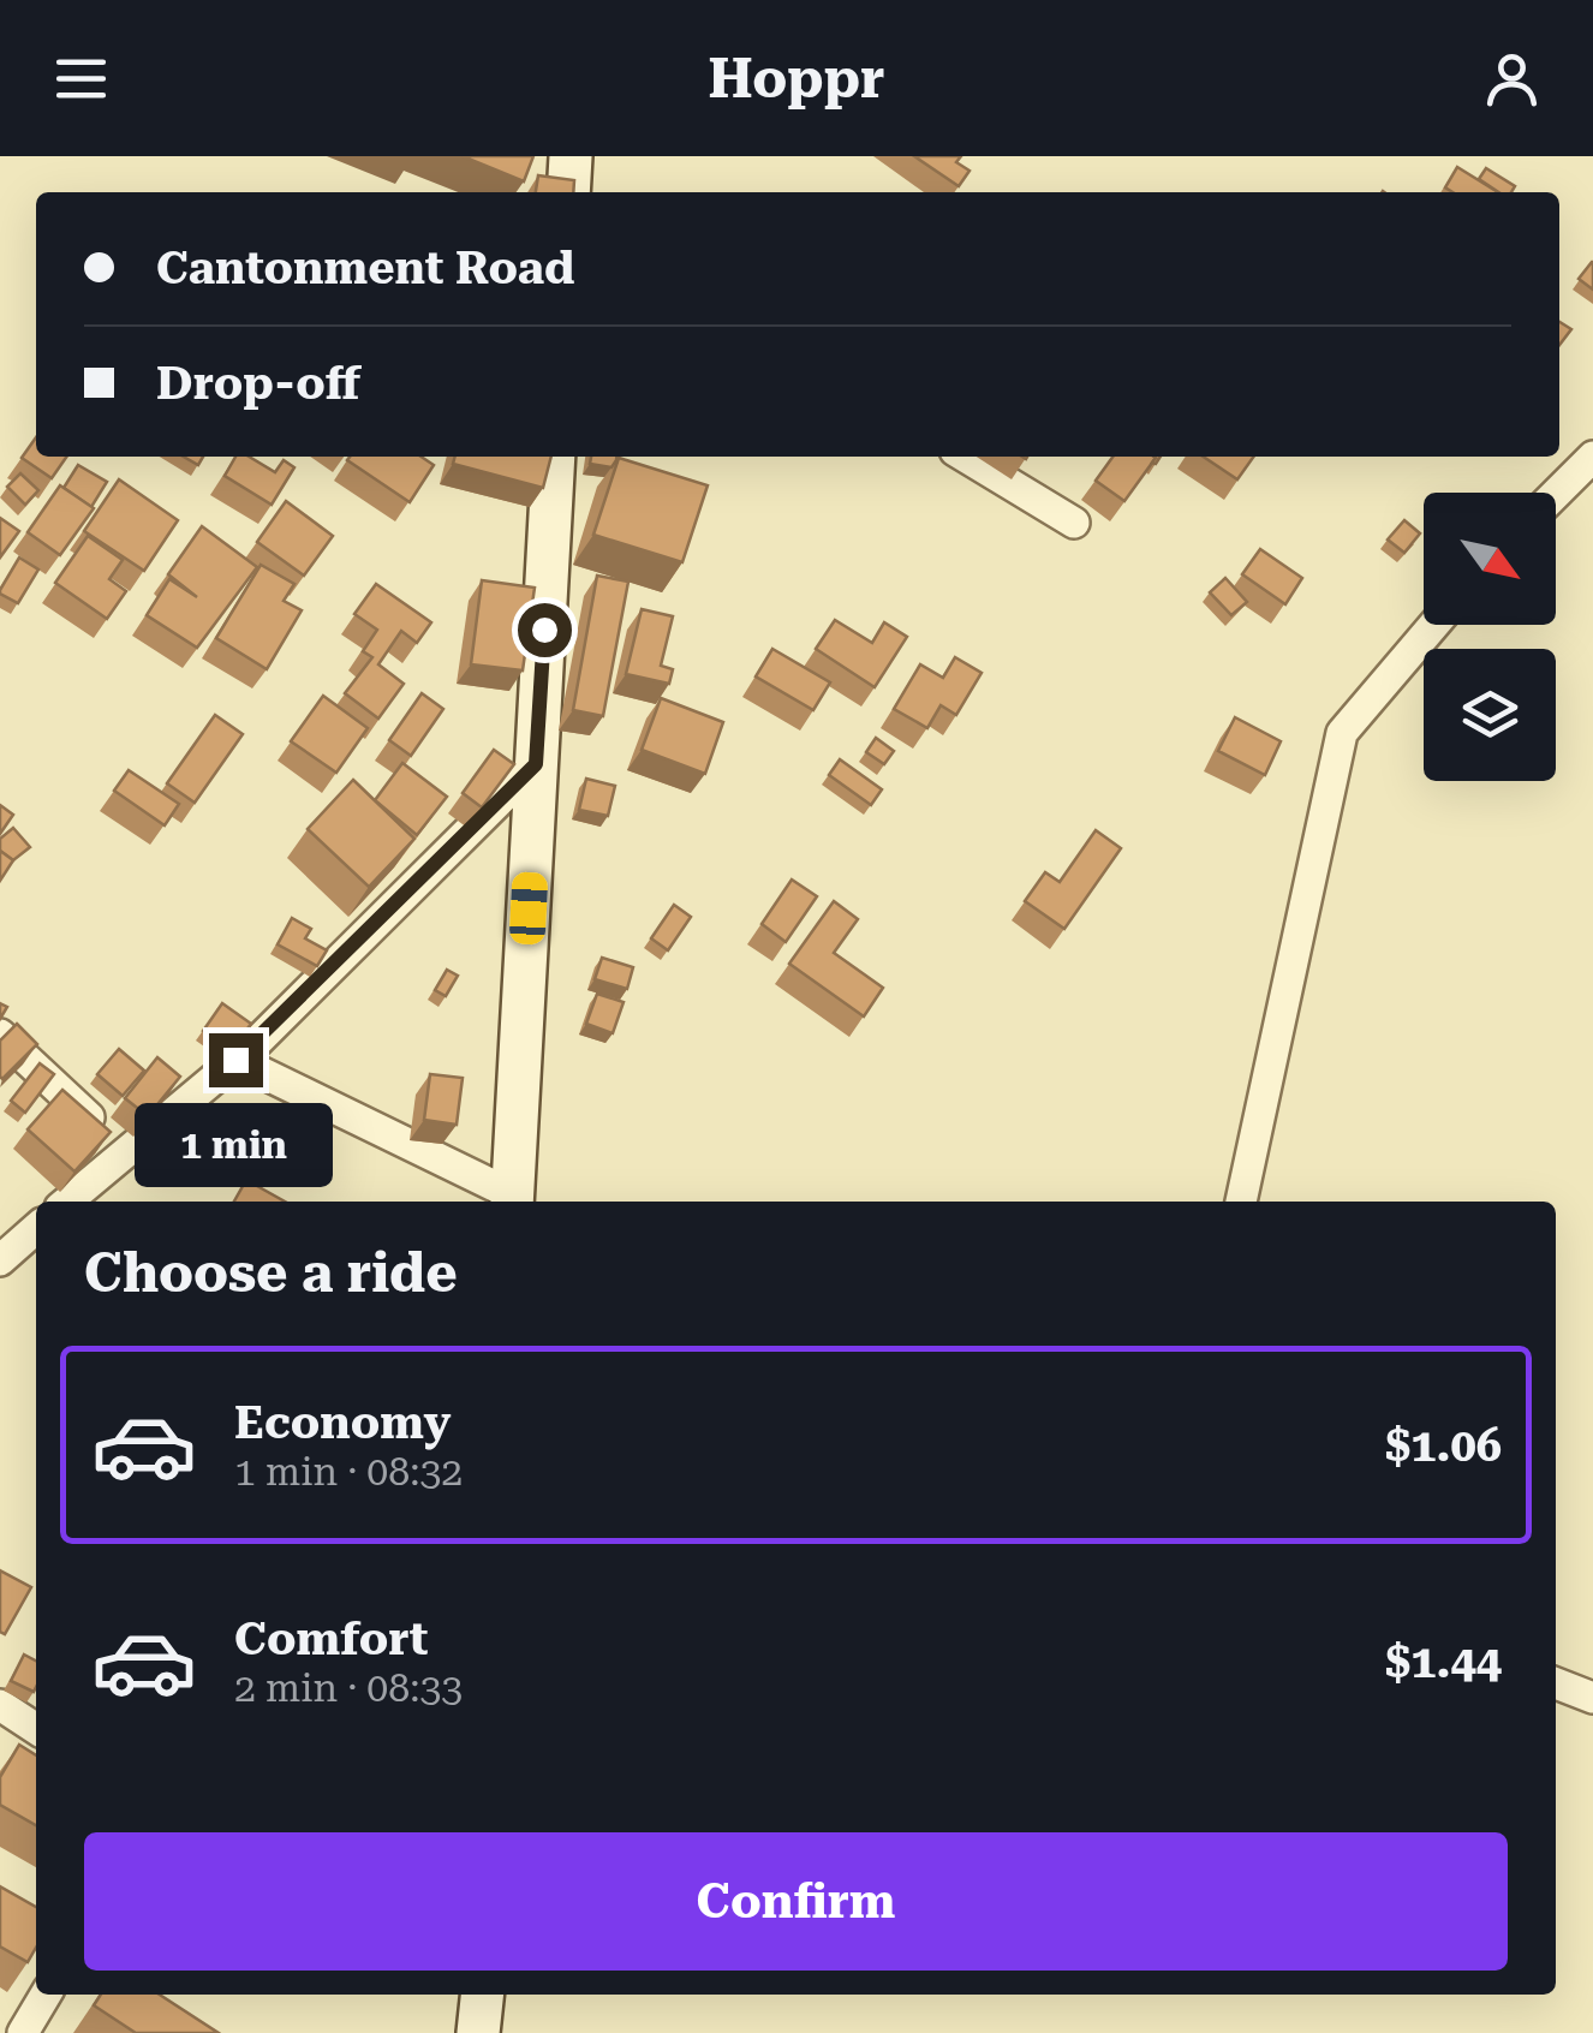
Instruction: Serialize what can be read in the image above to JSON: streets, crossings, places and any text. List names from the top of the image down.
{
  "north": "bottom right",
  "page": {
    "header": "Hoppr",
    "banner": ["Cantonment Road", "Drop-off"],
    "bubble": "1 min",
    "heading": "Choose a ride",
    "list": [
      {
        "name": "Economy",
        "note": "1 min · 08:32",
        "value": "$1.06"
      },
      {
        "name": "Comfort",
        "note": "2 min · 08:33",
        "value": "$1.44"
      }
    ],
    "buttons": "Confirm"
  }
}
